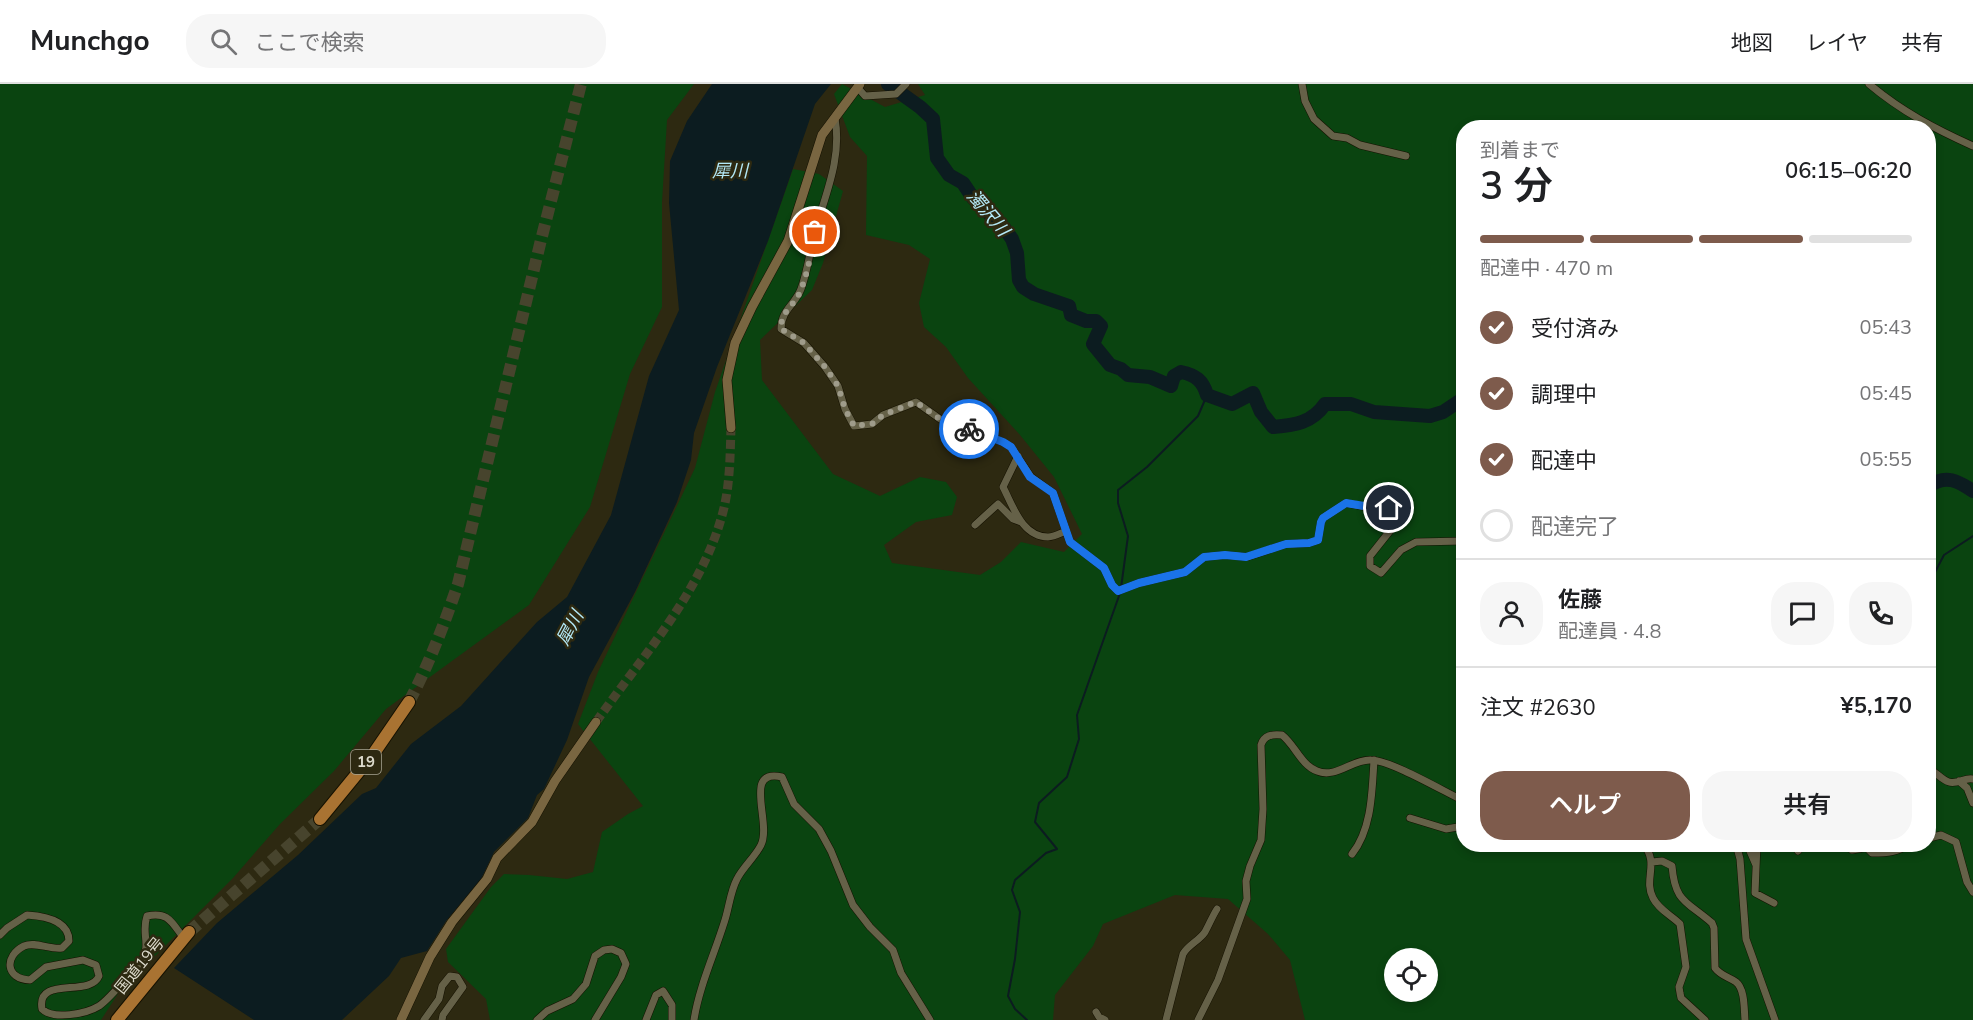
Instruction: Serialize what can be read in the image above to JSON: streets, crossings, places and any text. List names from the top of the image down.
{
  "streets": {
    "highway": ["19", "国道19号"]
  },
  "water": ["犀川", "濁沢川"],
  "page": {
    "header": "Munchgo",
    "search": "ここで検索",
    "nav": ["地図", "レイヤ", "共有"],
    "heading": ["3 分", "到着まで", "06:15–06:20"],
    "panel": [
      "佐藤",
      "配達員 · 4.8",
      "注文 #2630",
      "¥5,170"
    ],
    "bar": "配達中 · 470 m",
    "list": [
      ["受付済み", "05:43"],
      ["調理中", "05:45"],
      ["配達中", "05:55"],
      "配達完了"
    ],
    "buttons": ["ヘルプ", "共有"]
  }
}
